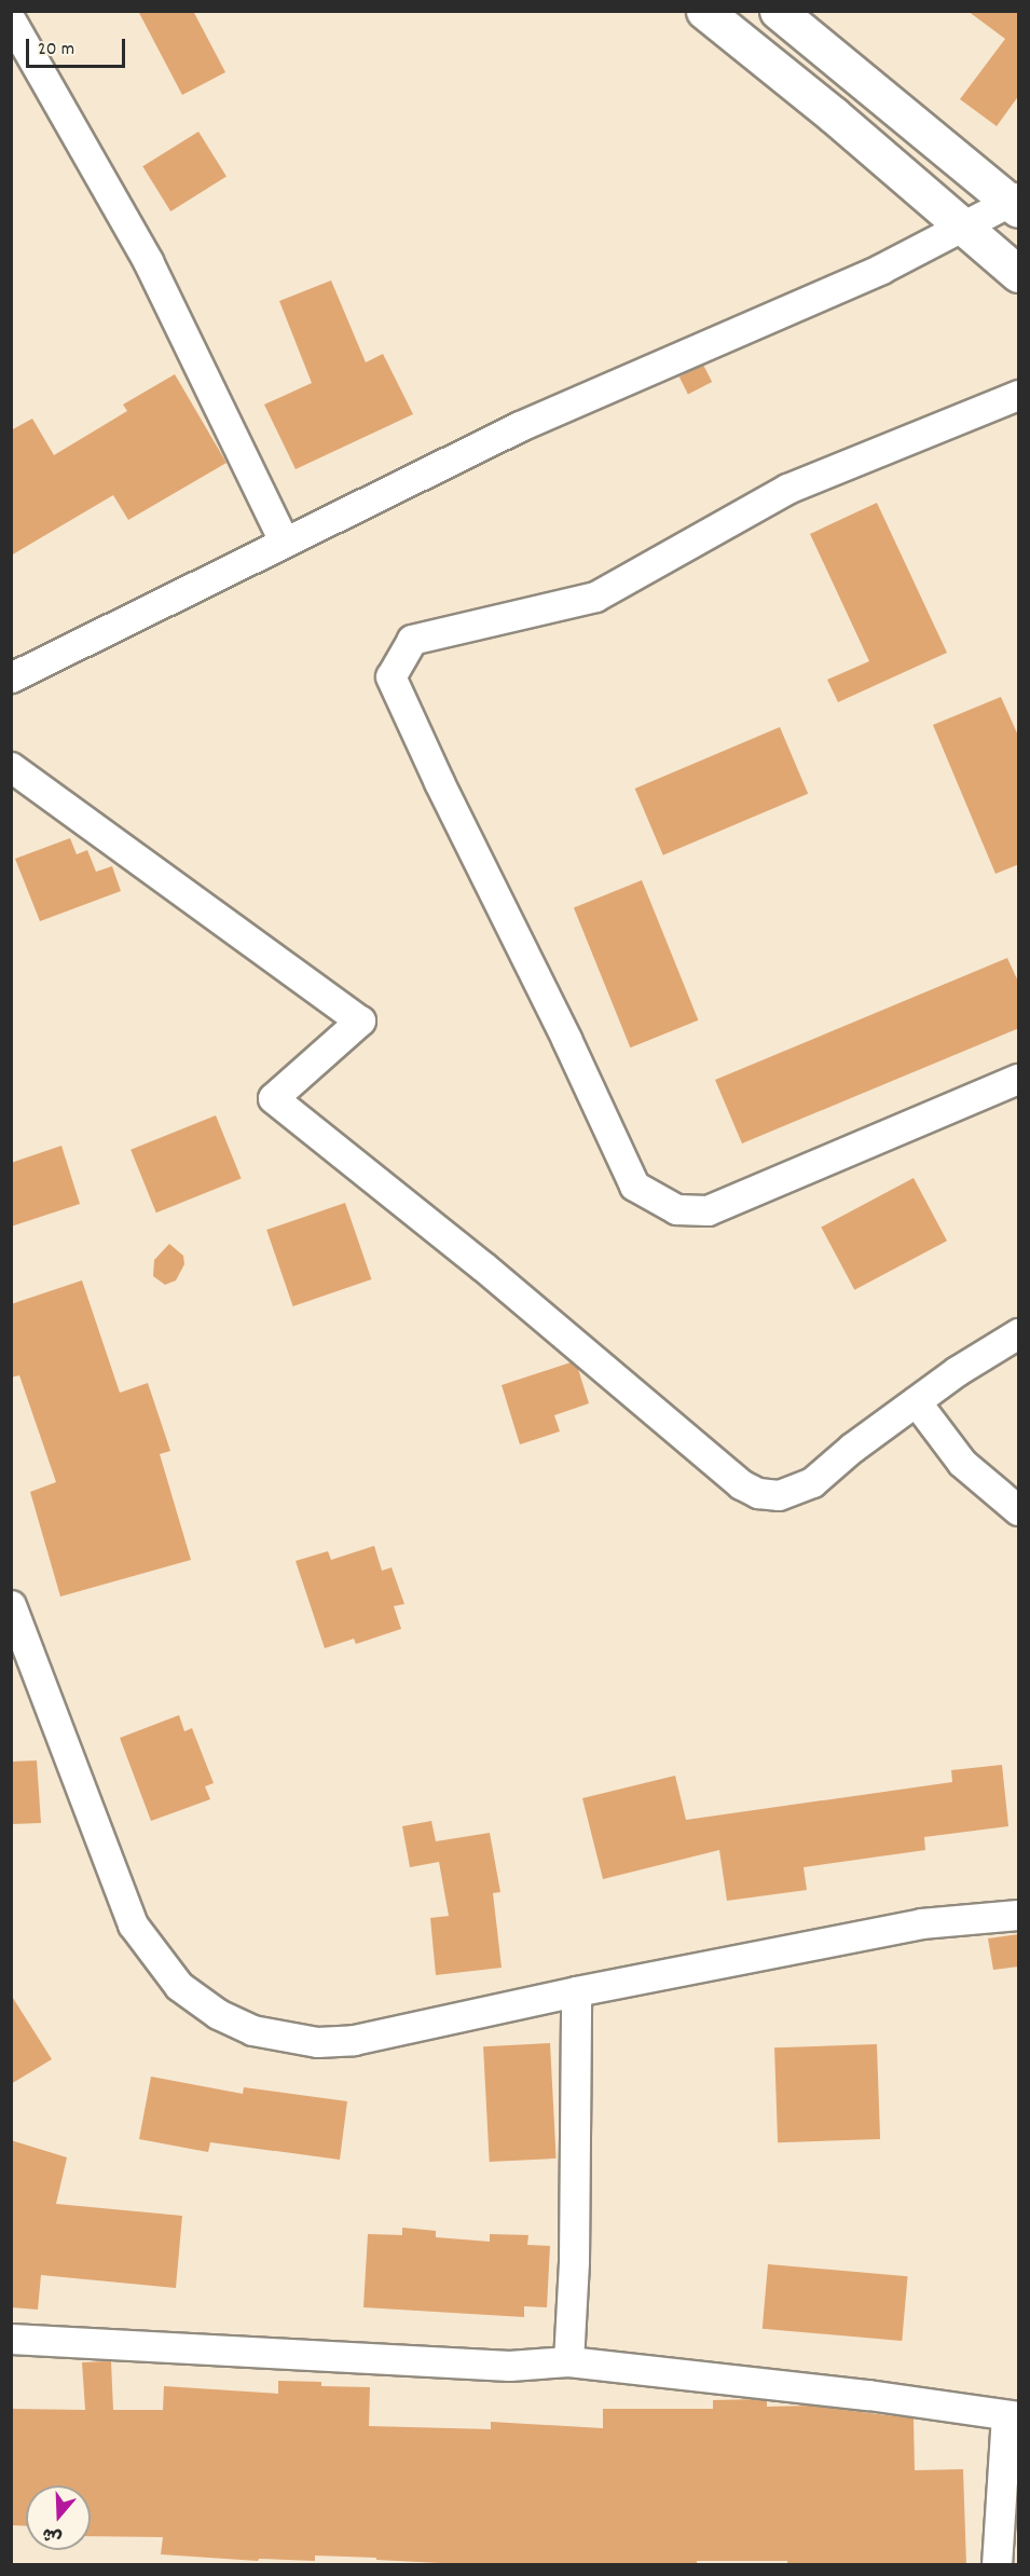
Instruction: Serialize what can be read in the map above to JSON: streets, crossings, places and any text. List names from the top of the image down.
{
  "scale_bar": "20 m",
  "north": "bottom"
}
